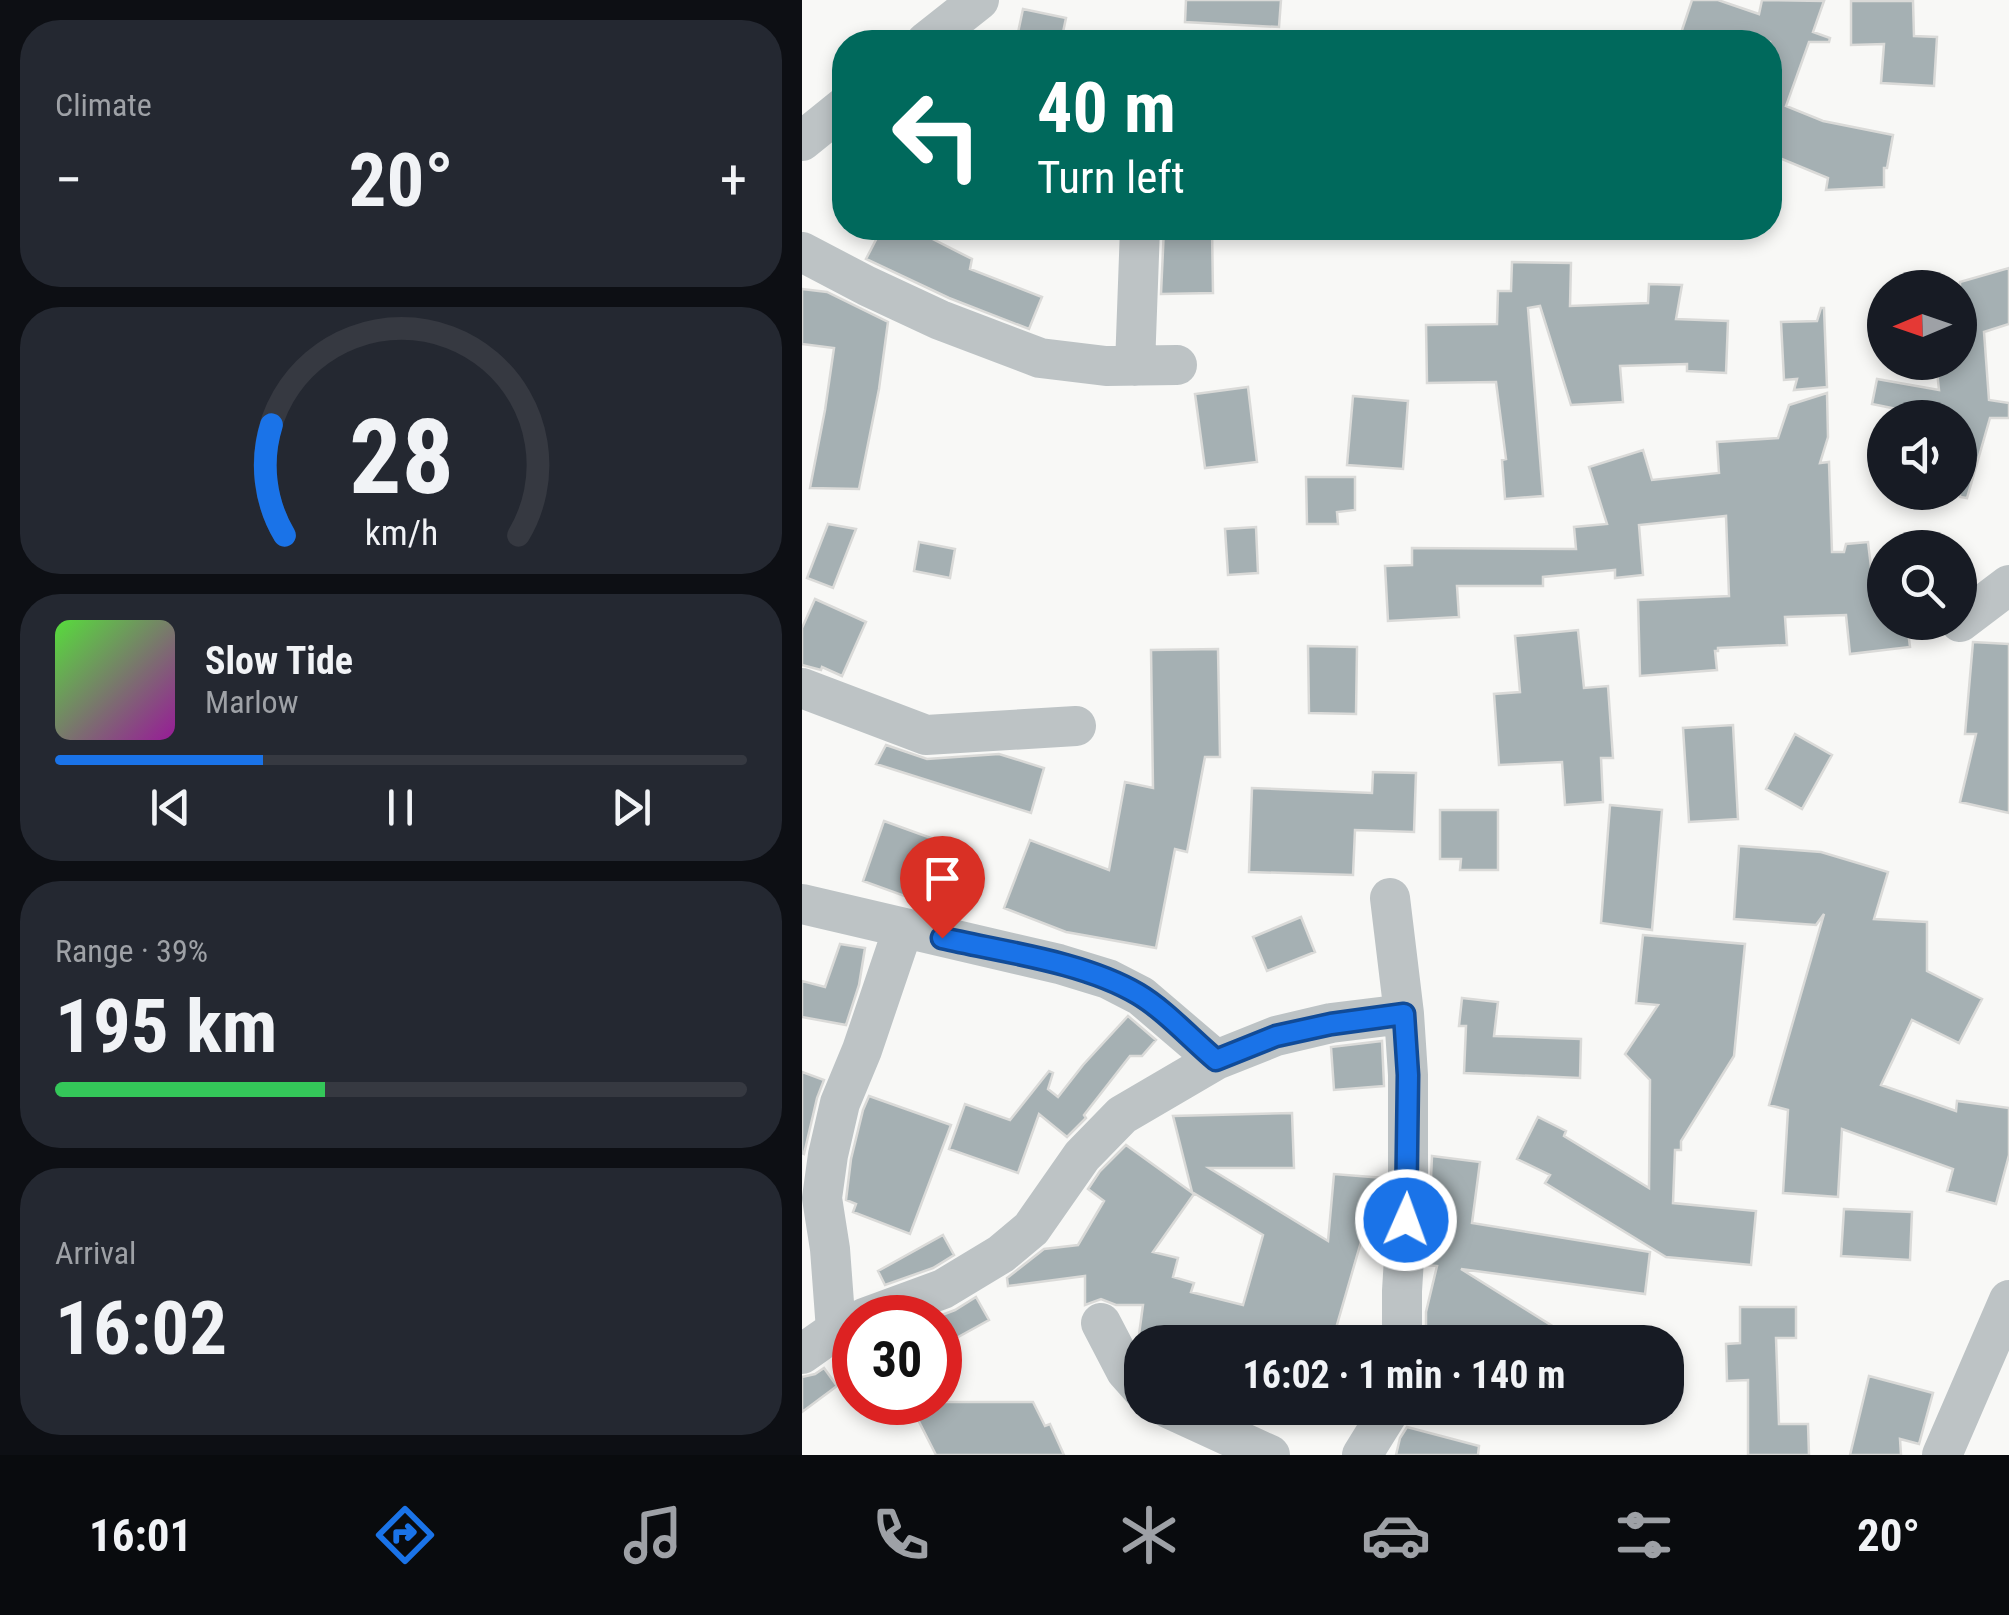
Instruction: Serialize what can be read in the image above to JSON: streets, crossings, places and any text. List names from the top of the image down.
{
  "north": "left",
  "page": {
    "tile": [
      "Climate",
      ["Range · 39%", "195 km"],
      ["Arrival", "16:02"]
    ],
    "turn": ["40 m", "Turn left"],
    "heat": ["−", "20°", "+"],
    "song": ["Slow Tide", "Marlow"],
    "limit": "30",
    "trip": "16:02 · 1 min · 140 m",
    "tabs": ["16:01", "20°"],
    "gauge": ["28", "km/h"]
  }
}
